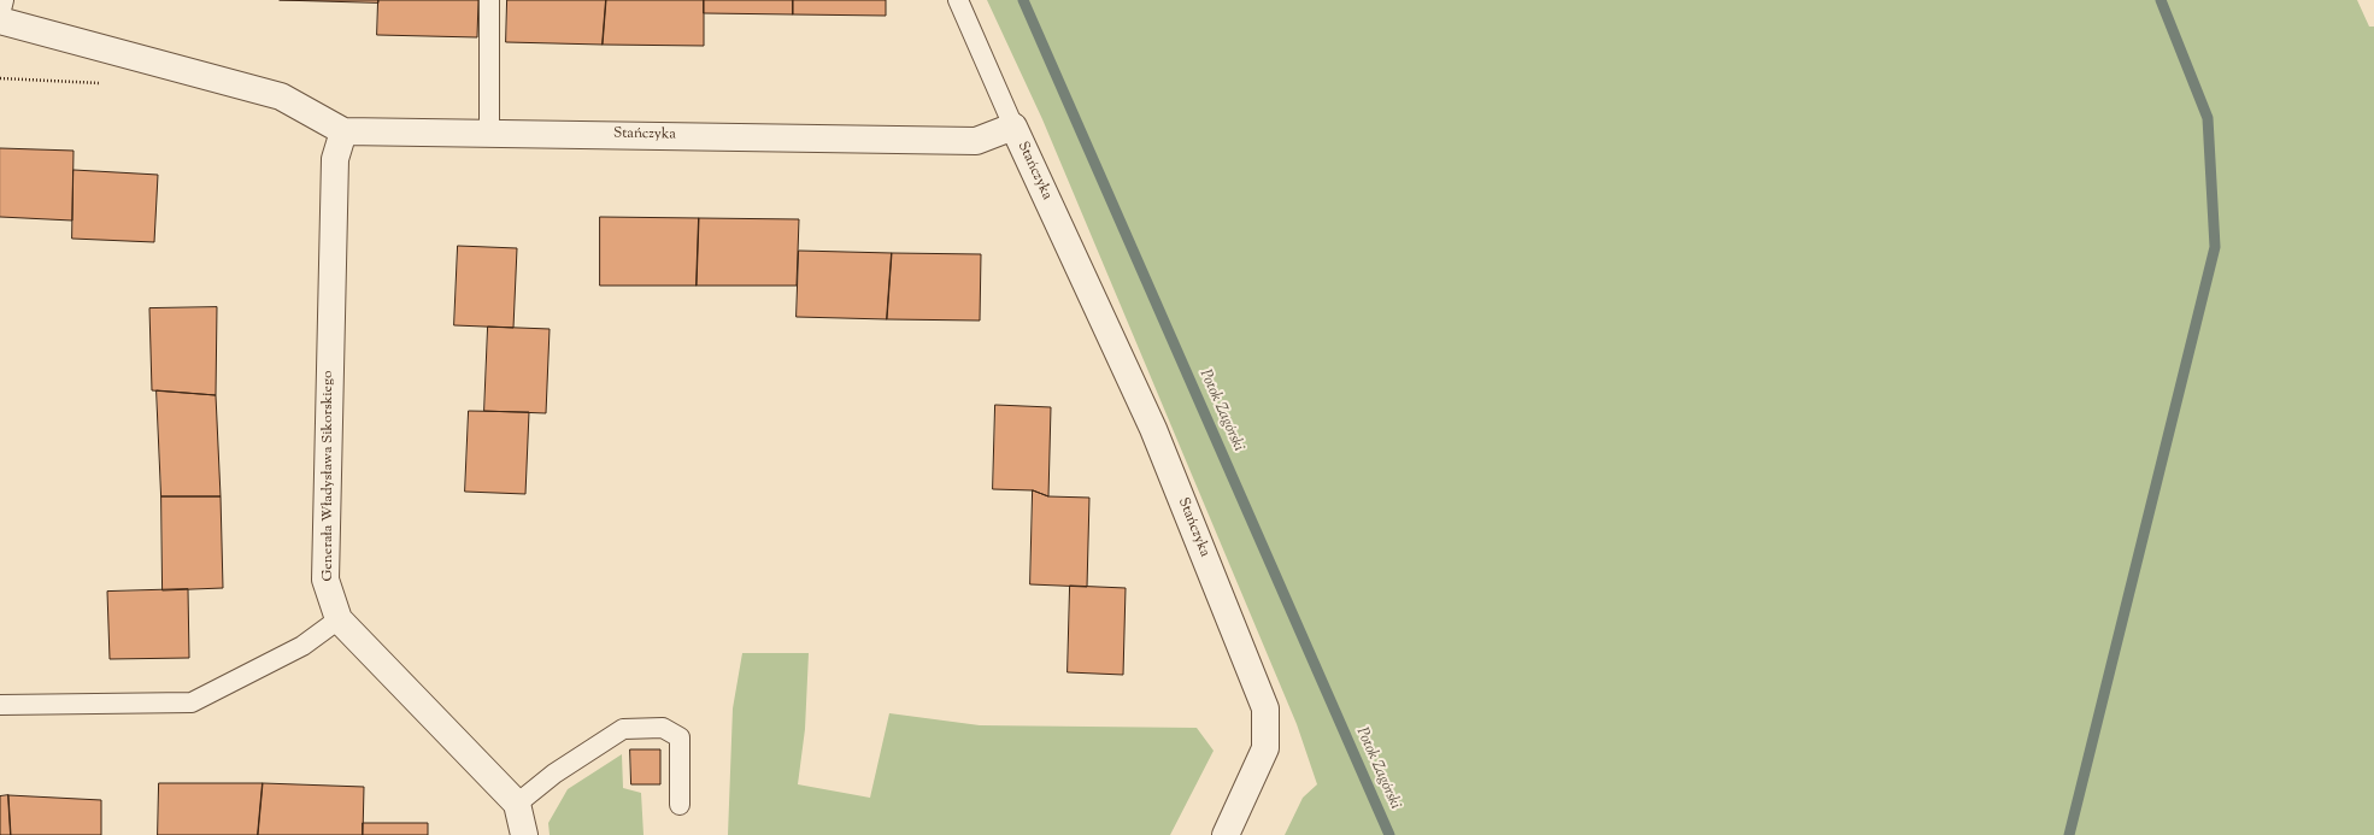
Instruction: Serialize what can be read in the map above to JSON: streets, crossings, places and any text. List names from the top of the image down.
{
  "streets": {
    "street": ["Stańczyka", "Generała Władysława Sikorskiego"]
  },
  "crossings": [
    ["Stańczyka", "Generała Władysława Sikorskiego"]
  ],
  "water": ["Potok Zagórski"]
}
